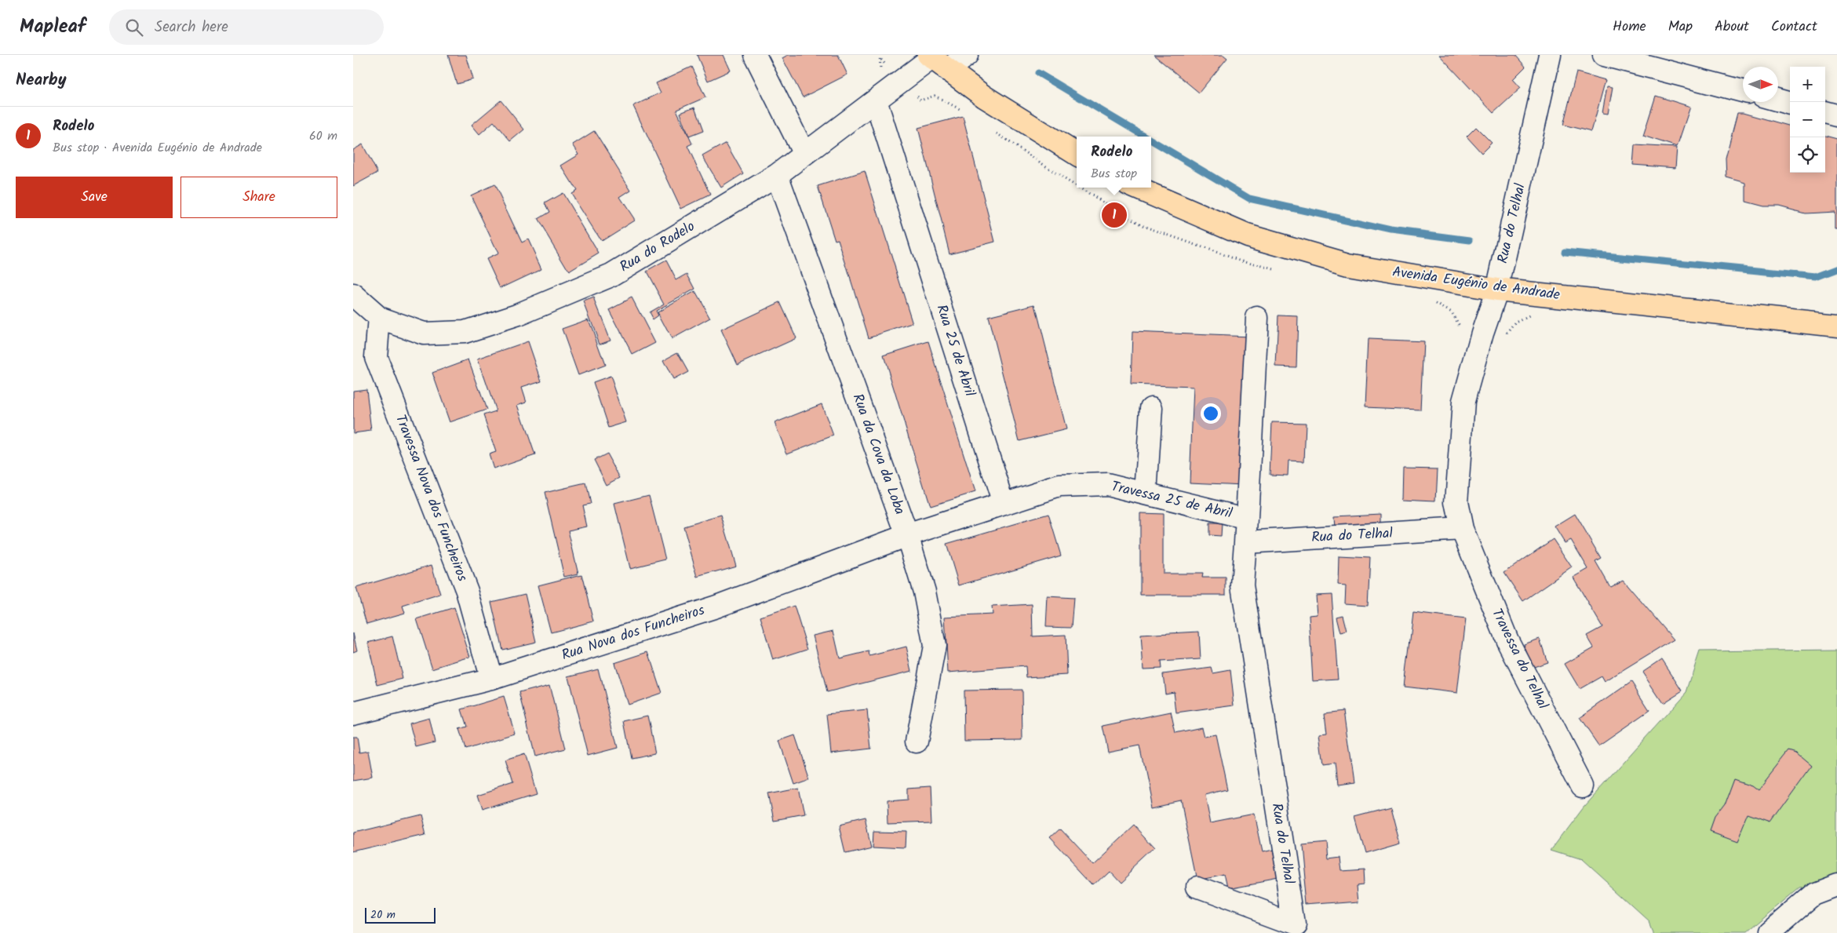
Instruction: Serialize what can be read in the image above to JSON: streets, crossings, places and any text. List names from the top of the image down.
{
  "streets": {
    "main road": ["Avenida Eugénio de Andrade"],
    "street": [
      "Rua do Telhal",
      "Rua do Rodelo",
      "Rua 25 de Abril",
      "Rua da Cova da Loba",
      "Travessa Nova dos Funcheiros",
      "Travessa 25 de Abril",
      "Rua Nova dos Funcheiros",
      "Travessa do Telhal"
    ]
  },
  "crossings": [
    ["Rua do Telhal", "Avenida Eugénio de Andrade"],
    ["Rua do Telhal", "Travessa 25 de Abril"],
    ["Rua do Telhal", "Travessa do Telhal"],
    ["Rua do Rodelo", "Rua 25 de Abril"],
    ["Rua do Rodelo", "Rua da Cova da Loba"],
    ["Rua do Rodelo", "Travessa Nova dos Funcheiros"],
    ["Rua 25 de Abril", "Travessa 25 de Abril"],
    ["Rua da Cova da Loba", "Rua Nova dos Funcheiros"],
    ["Travessa Nova dos Funcheiros", "Rua Nova dos Funcheiros"]
  ],
  "scale_bar": "20 m",
  "north": "right",
  "page": {
    "header": "Mapleaf",
    "search": "Search here",
    "nav": [
      "Home",
      "Map",
      "About",
      "Contact"
    ],
    "heading": "Nearby",
    "map_buttons": ["+", "−"],
    "list": [
      {
        "mark": "1",
        "name": "Rodelo",
        "note": "Bus stop · Avenida Eugénio de Andrade",
        "value": "60 m"
      }
    ],
    "popup": ["Rodelo", "Bus stop"],
    "buttons": ["Save", "Share"],
    "pins": "1",
    "scale": "20 m"
  }
}
